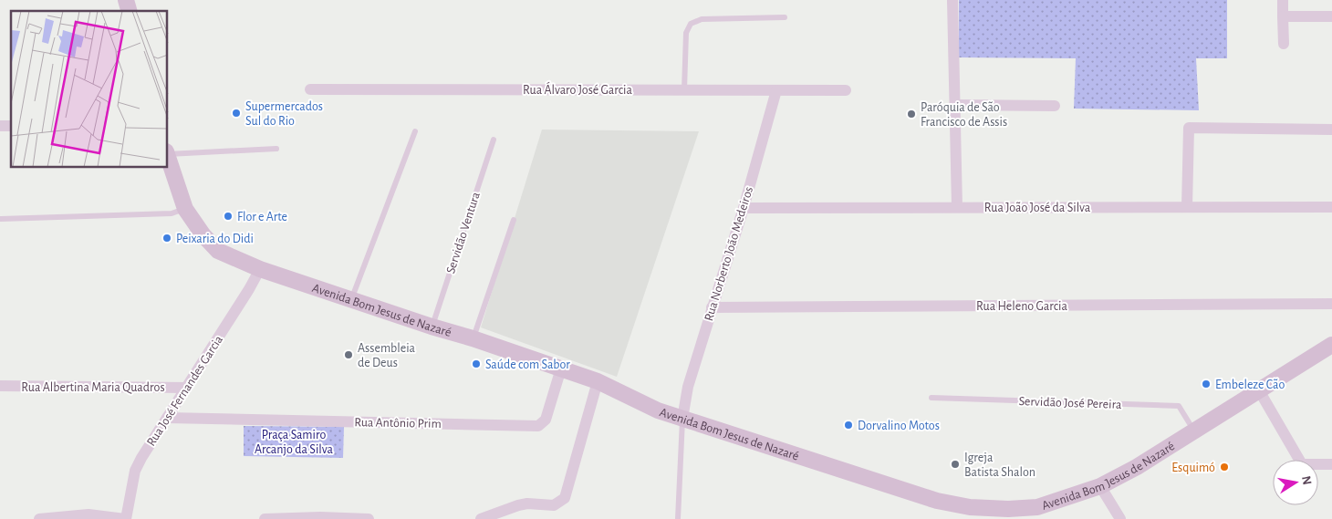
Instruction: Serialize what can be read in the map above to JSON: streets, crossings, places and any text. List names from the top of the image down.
{
  "streets": {
    "main road": ["Avenida Bom Jesus de Nazaré"],
    "street": [
      "Rua Álvaro José Garcia",
      "Rua João José da Silva",
      "Rua Norberto João Medeiros",
      "Rua Heleno Garcia",
      "Rua Albertina Maria Quadros",
      "Rua José Fernandes Garcia",
      "Rua Antônio Prim"
    ],
    "lane": ["Servidão Ventura", "Servidão José Pereira"]
  },
  "crossings": [
    ["Rua Álvaro José Garcia", "Rua Norberto João Medeiros"],
    ["Rua João José da Silva", "Rua Norberto João Medeiros"],
    ["Servidão Ventura", "Avenida Bom Jesus de Nazaré"],
    ["Rua Norberto João Medeiros", "Rua Heleno Garcia"],
    ["Rua Norberto João Medeiros", "Avenida Bom Jesus de Nazaré"],
    ["Avenida Bom Jesus de Nazaré", "Rua José Fernandes Garcia"],
    ["Avenida Bom Jesus de Nazaré", "Servidão José Pereira"],
    ["Avenida Bom Jesus de Nazaré", "Rua Antônio Prim"],
    ["Rua Albertina Maria Quadros", "Rua José Fernandes Garcia"],
    ["Rua José Fernandes Garcia", "Rua Antônio Prim"]
  ],
  "parks": ["Praça Samiro Arcanjo da Silva"],
  "places": [
    "Supermercados Sul do Rio",
    "Paróquia de São Francisco de Assis",
    "Flor e Arte",
    "Peixaria do Didi",
    "Assembleia de Deus",
    "Saúde com Sabor",
    "Embeleze Cão",
    "Dorvalino Motos",
    "Igreja Batista Shalon",
    "Esquimó"
  ],
  "north": "right"
}
